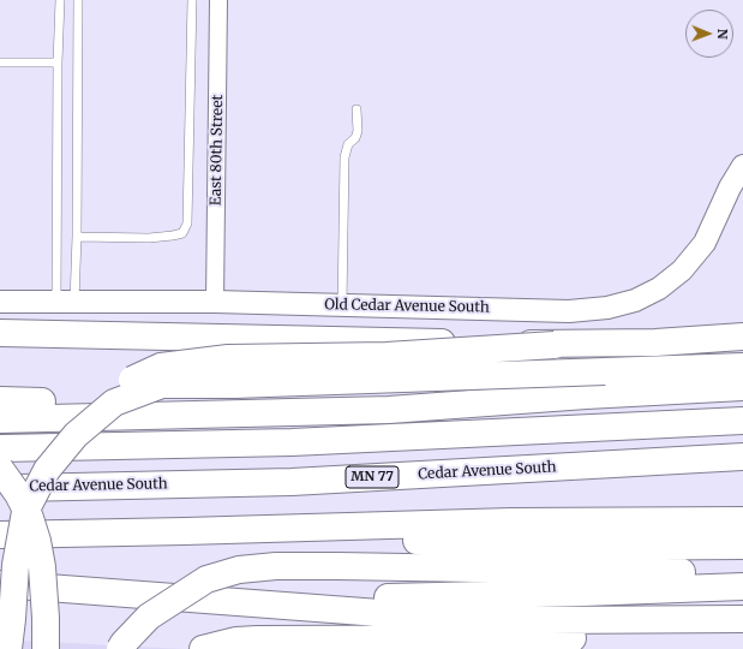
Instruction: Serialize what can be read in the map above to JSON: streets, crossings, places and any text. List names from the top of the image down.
{
  "streets": {
    "highway": ["Cedar Avenue South", "MN 77"],
    "street": ["East 80th Street", "Old Cedar Avenue South"]
  },
  "crossings": [
    ["East 80th Street", "Old Cedar Avenue South"]
  ],
  "north": "right"
}
